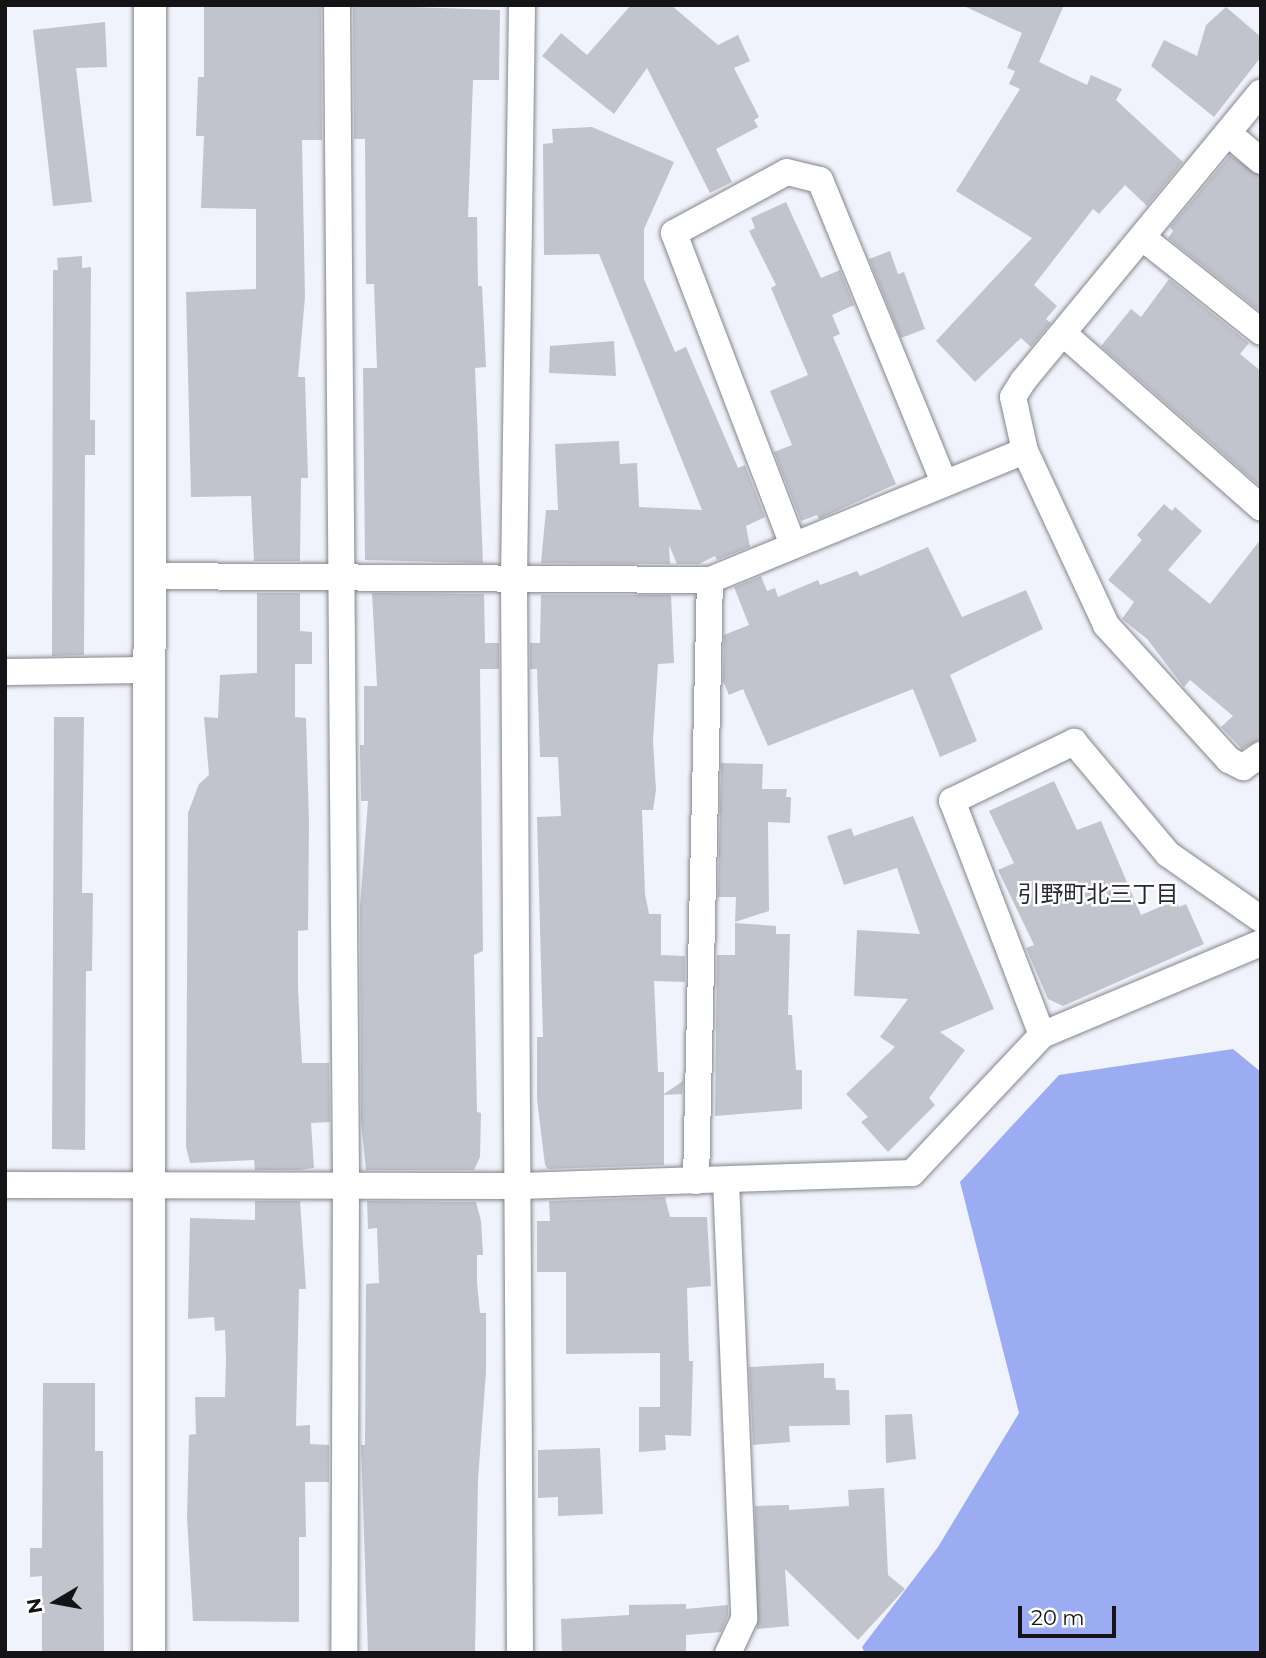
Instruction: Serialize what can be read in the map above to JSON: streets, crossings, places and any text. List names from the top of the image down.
{
  "districts": ["引野町北三丁目"],
  "scale_bar": "20 m",
  "north": "left"
}
